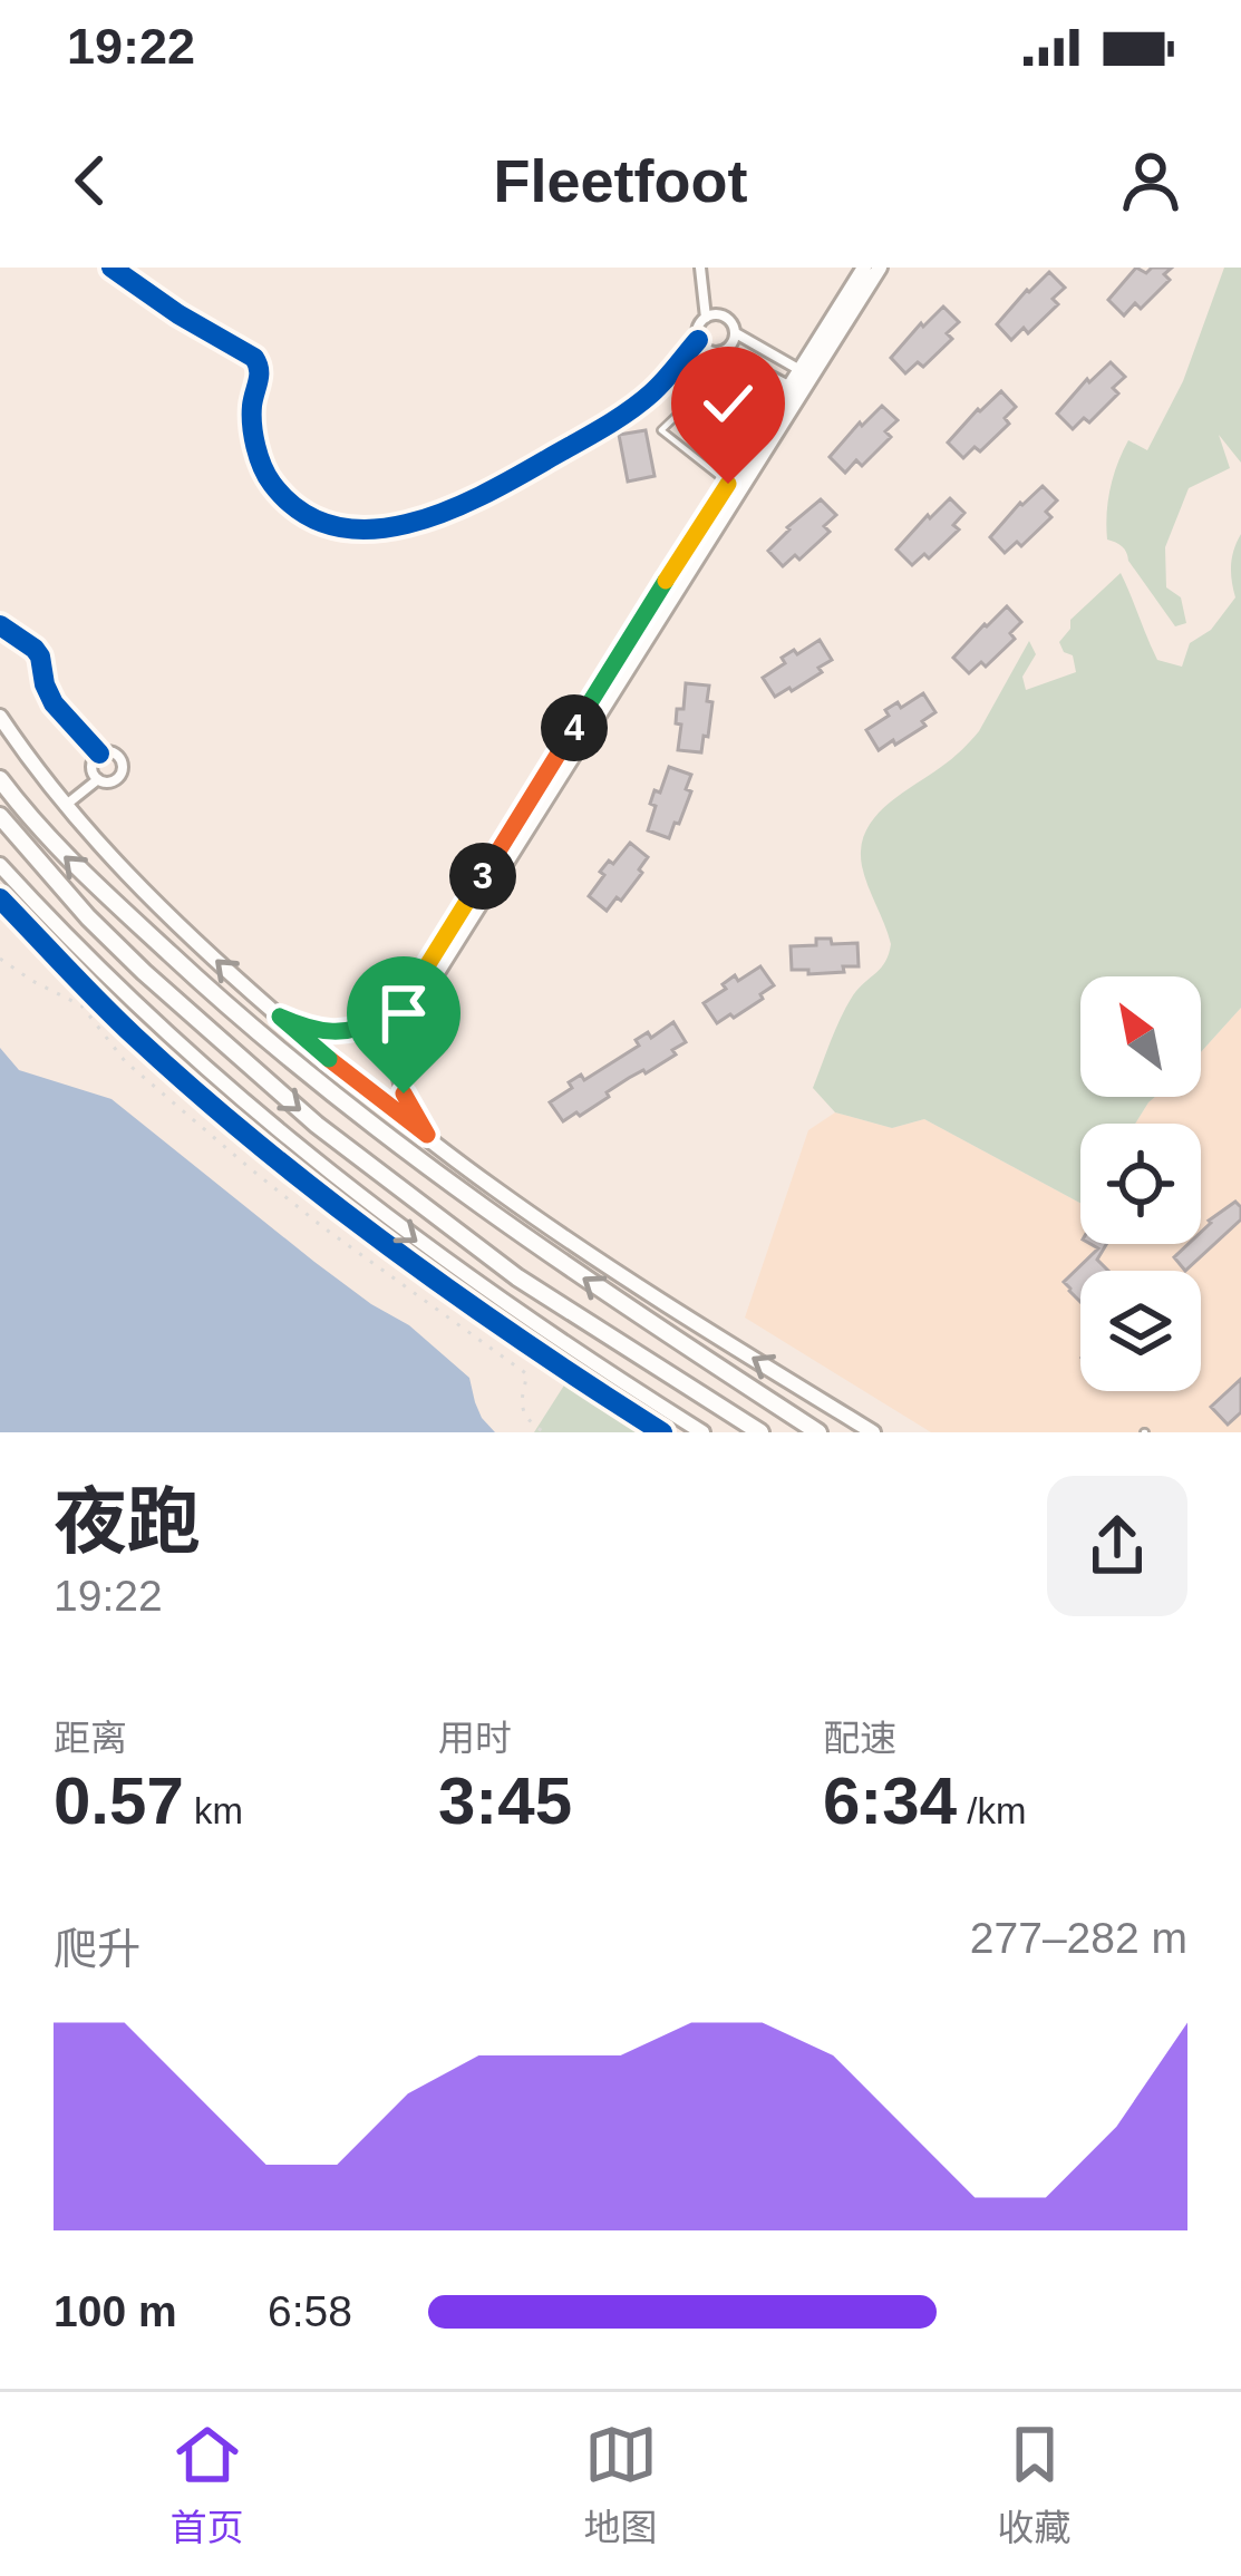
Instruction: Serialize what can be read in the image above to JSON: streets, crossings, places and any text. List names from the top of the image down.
{
  "north": "top left",
  "page": {
    "status": "19:22",
    "header": "Fleetfoot",
    "pins": ["4", "3"],
    "heading": ["夜跑", "19:22"],
    "stats": [
      ["距离", "0.57 km"],
      ["用时", "3:45"],
      ["配速", "6:34 /km"]
    ],
    "chart": ["爬升", "277–282 m"],
    "list": [
      {
        "name": "100 m",
        "note": "6:58"
      }
    ],
    "tabs": ["首页", "地图", "收藏"]
  }
}
